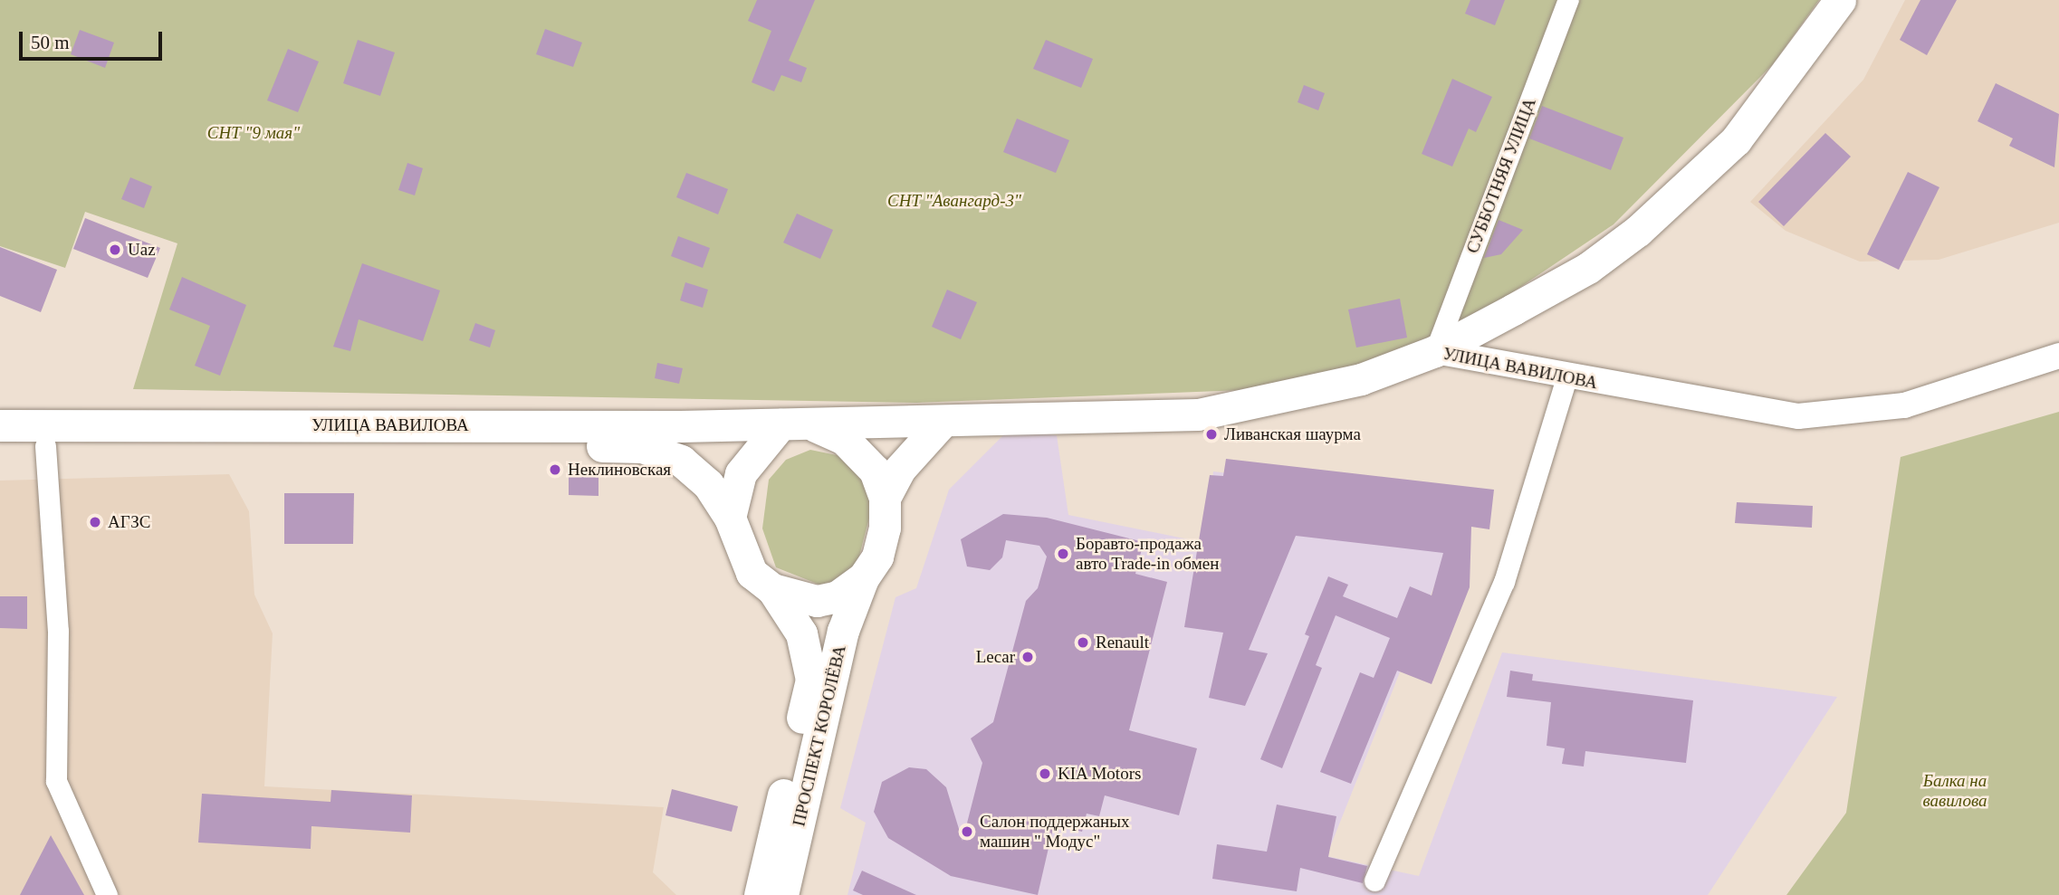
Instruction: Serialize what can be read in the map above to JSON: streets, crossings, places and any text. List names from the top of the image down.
{
  "streets": {
    "main road": ["УЛИЦА ВАВИЛОВА", "ПРОСПЕКТ КОРОЛЁВА"],
    "street": ["СУББОТНЯЯ УЛИЦА"]
  },
  "crossings": [
    ["СУББОТНЯЯ УЛИЦА", "УЛИЦА ВАВИЛОВА"],
    ["УЛИЦА ВАВИЛОВА", "ПРОСПЕКТ КОРОЛЁВА"]
  ],
  "parks": ["СНТ \"9 мая\"", "СНТ \"Авангард-3\"", "Балка на вавилова"],
  "places": [
    "Uaz",
    "Ливанская шаурма",
    "Неклиновская",
    "АГЗС",
    "Боравто-продажа авто Trade-in обмен",
    "Renault",
    "Lecar",
    "KIA Motors",
    "Салон поддержаных машин \" Модус\""
  ],
  "scale_bar": "50 m"
}
